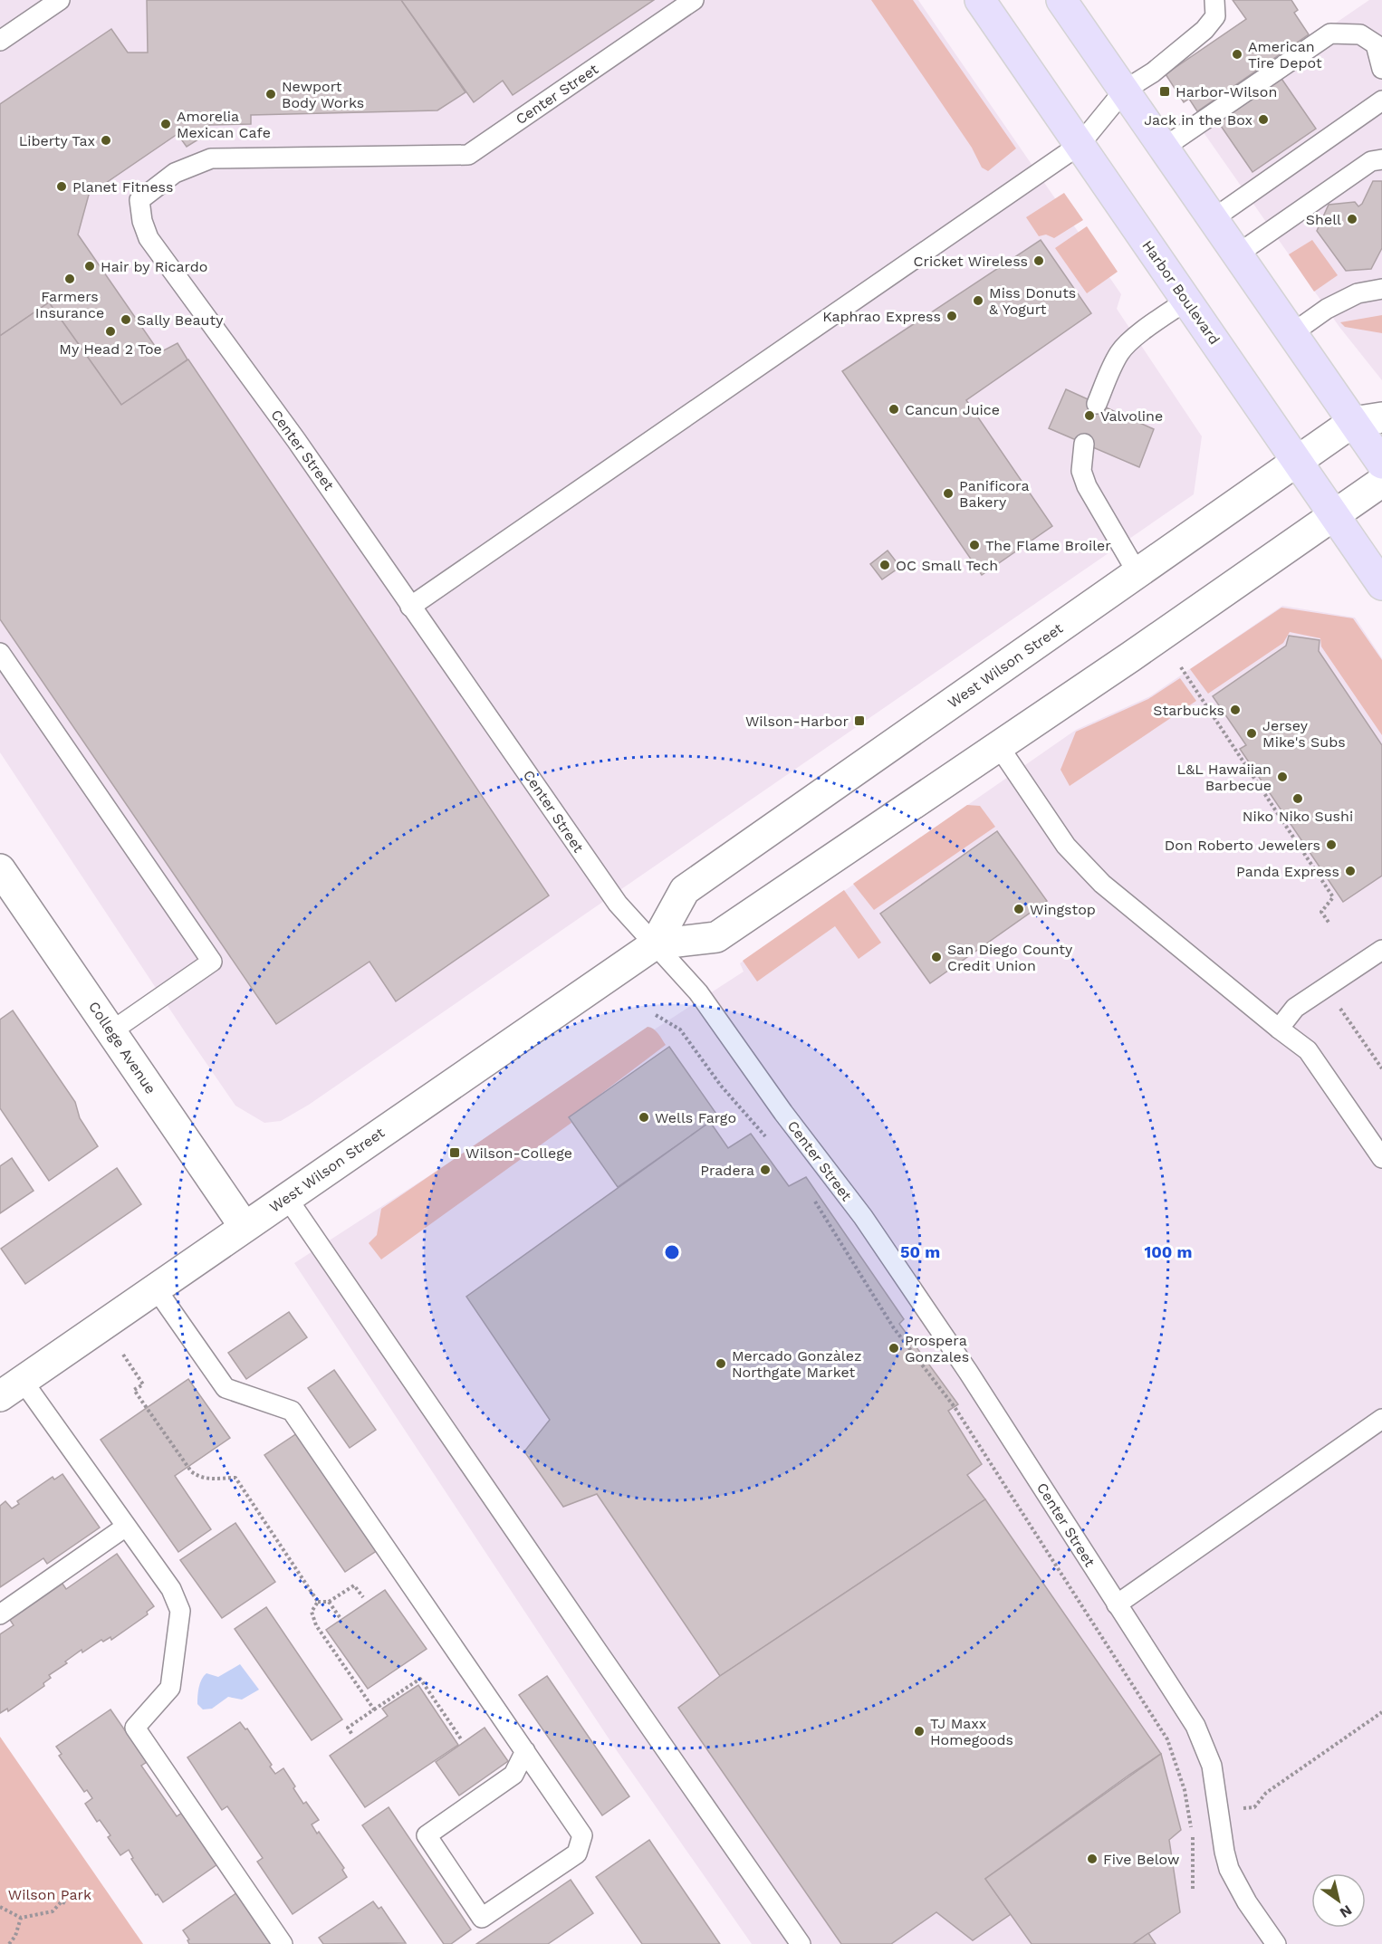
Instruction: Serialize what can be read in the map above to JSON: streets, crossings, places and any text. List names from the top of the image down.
{
  "streets": {
    "main road": ["Harbor Boulevard"],
    "street": ["West Wilson Street", "College Avenue"],
    "lane": ["Center Street"]
  },
  "crossings": [
    ["Center Street", "West Wilson Street"],
    ["Harbor Boulevard", "West Wilson Street"],
    ["West Wilson Street", "College Avenue"]
  ],
  "parks": ["Wilson Park"],
  "places": {
    "other": [
      "American Tire Depot",
      "Newport Body Works",
      "Jack in the Box",
      "Amorelia Mexican Cafe",
      "Liberty Tax",
      "Planet Fitness",
      "Shell",
      "Cricket Wireless",
      "Hair by Ricardo",
      "Farmers Insurance",
      "Miss Donuts & Yogurt",
      "Kaphrao Express",
      "Sally Beauty",
      "My Head 2 Toe",
      "Cancun Juice",
      "Valvoline",
      "Panificora Bakery",
      "The Flame Broiler",
      "OC Small Tech",
      "Starbucks",
      "Jersey Mike's Subs",
      "L&L Hawaiian Barbecue",
      "Niko Niko Sushi",
      "Don Roberto Jewelers",
      "Panda Express",
      "Wingstop",
      "San Diego County Credit Union",
      "Wells Fargo",
      "Pradera",
      "Prospera Gonzales",
      "Mercado Gonzàlez Northgate Market",
      "TJ Maxx Homegoods",
      "Five Below"
    ],
    "transit": ["Harbor-Wilson", "Wilson-Harbor", "Wilson-College"]
  },
  "north": "bottom right",
  "rings": ["50 m", "100 m"]
}
